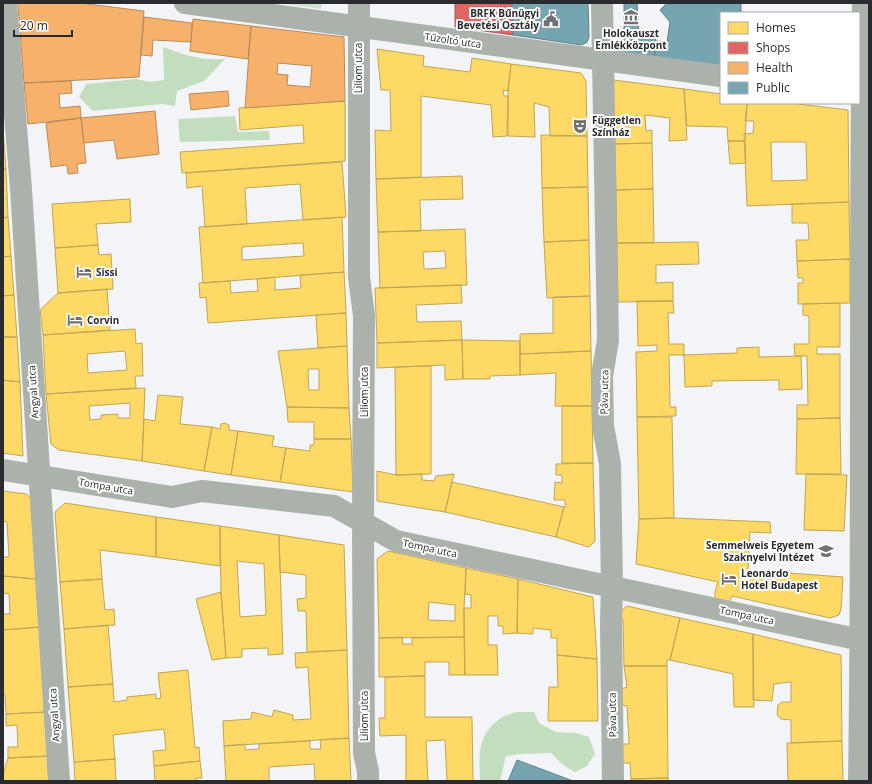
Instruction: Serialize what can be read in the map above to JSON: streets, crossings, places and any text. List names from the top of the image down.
{
  "streets": {
    "street": [
      "Tűzoltó utca",
      "Liliom utca",
      "Angyal utca",
      "Páva utca",
      "Tompa utca"
    ]
  },
  "crossings": [
    ["Tűzoltó utca", "Liliom utca"],
    ["Tűzoltó utca", "Páva utca"],
    ["Liliom utca", "Tompa utca"],
    ["Angyal utca", "Tompa utca"],
    ["Páva utca", "Tompa utca"]
  ],
  "places": {
    "museum": ["Holokauszt Emlékközpont"],
    "public building": ["BRFK Bűnügyi Bevetési Osztály"],
    "theatre": ["Független Színház"],
    "hotel": ["Sissi", "Corvin", "Leonardo Hotel Budapest"],
    "school or university": ["Semmelweis Egyetem Szaknyelvi Intézet"]
  },
  "legend": [
    "Homes",
    "Shops",
    "Health",
    "Public"
  ],
  "scale_bar": "20 m"
}
